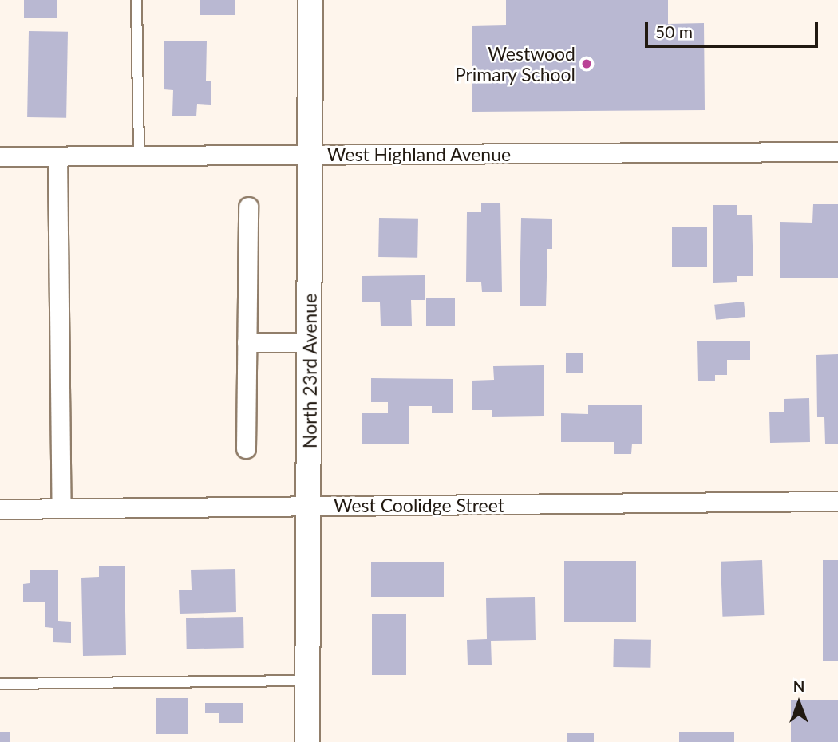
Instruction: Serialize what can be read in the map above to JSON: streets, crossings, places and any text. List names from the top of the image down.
{
  "streets": {
    "street": ["West Highland Avenue", "North 23rd Avenue", "West Coolidge Street"]
  },
  "crossings": [
    ["West Highland Avenue", "North 23rd Avenue"],
    ["North 23rd Avenue", "West Coolidge Street"]
  ],
  "places": ["Westwood Primary School"],
  "scale_bar": "50 m",
  "north": "top"
}
